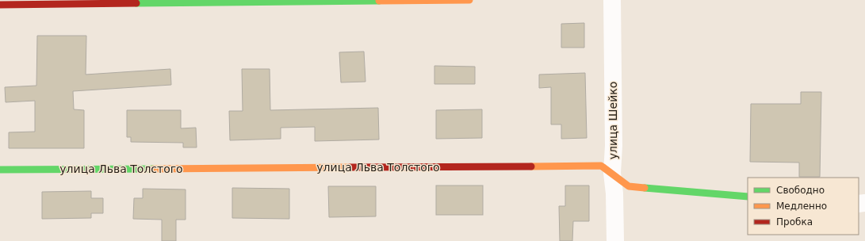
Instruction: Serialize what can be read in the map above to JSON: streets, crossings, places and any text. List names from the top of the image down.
{
  "streets": {
    "street": ["улица Шейко", "улица Льва Толстого"]
  },
  "crossings": [
    ["улица Шейко", "улица Льва Толстого"]
  ],
  "legend": ["Свободно", "Медленно", "Пробка"]
}
